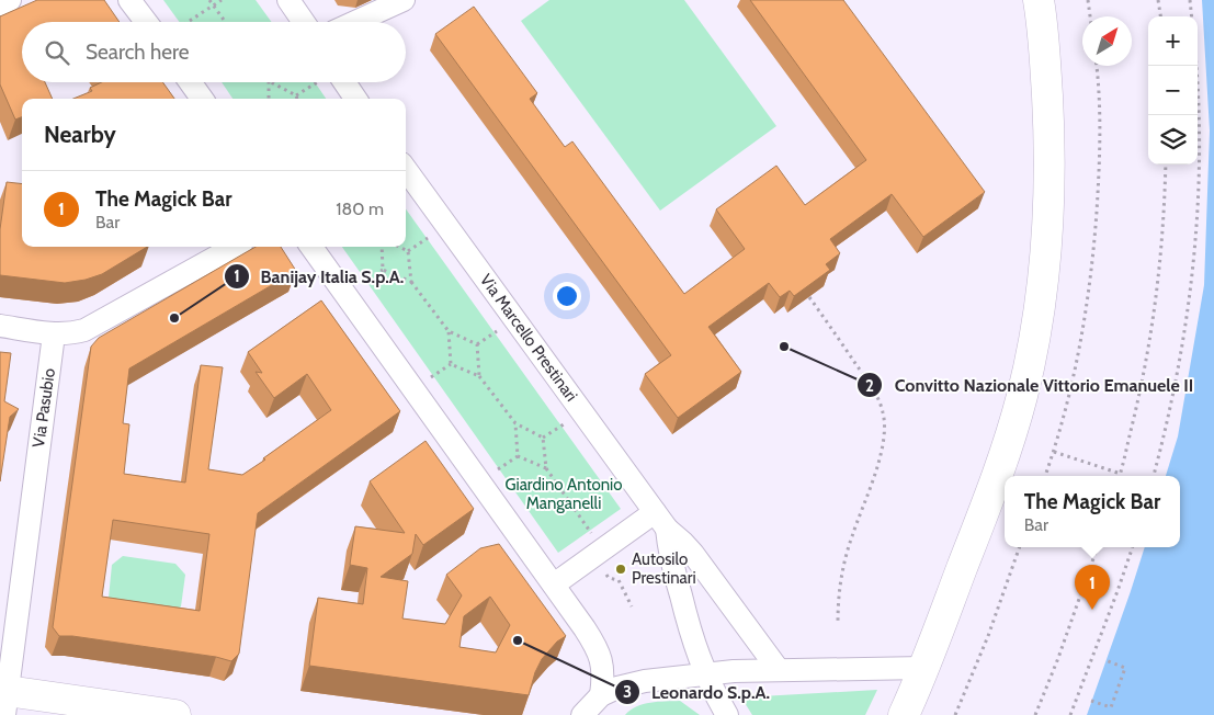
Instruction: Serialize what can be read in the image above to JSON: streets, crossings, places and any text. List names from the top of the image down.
{
  "streets": {
    "street": ["Via Marcello Prestinari", "Via Pasubio"]
  },
  "parks": ["Giardino Antonio Manganelli"],
  "places": [
    "Banijay Italia S.p.A.",
    "Convitto Nazionale Vittorio Emanuele II",
    "Autosilo Prestinari",
    "Leonardo S.p.A."
  ],
  "north": "top right",
  "page": {
    "map_buttons": ["+", "−"],
    "search": "Search here",
    "heading": "Nearby",
    "list": [
      {
        "mark": "1",
        "name": "The Magick Bar",
        "note": "Bar",
        "value": "180 m"
      }
    ],
    "popup": ["The Magick Bar", "Bar"],
    "pins": "1"
  }
}
